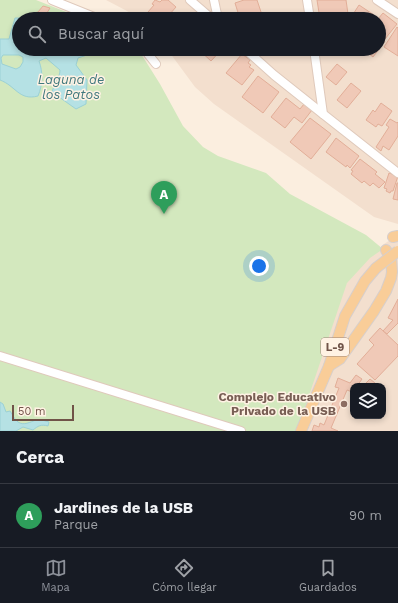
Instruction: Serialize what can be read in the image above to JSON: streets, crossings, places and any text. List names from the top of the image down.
{
  "streets": {
    "main road": ["L-9"]
  },
  "water": ["Laguna de los Patos"],
  "places": ["Complejo Educativo Privado de la USB"],
  "scale_bar": "50 m",
  "page": {
    "search": "Buscar aquí",
    "pins": "A",
    "scale": "50 m",
    "heading": "Cerca",
    "list": [
      {
        "mark": "A",
        "name": "Jardines de la USB",
        "note": "Parque",
        "value": "90 m"
      }
    ],
    "nav": ["Mapa", "Cómo llegar", "Guardados"]
  }
}
